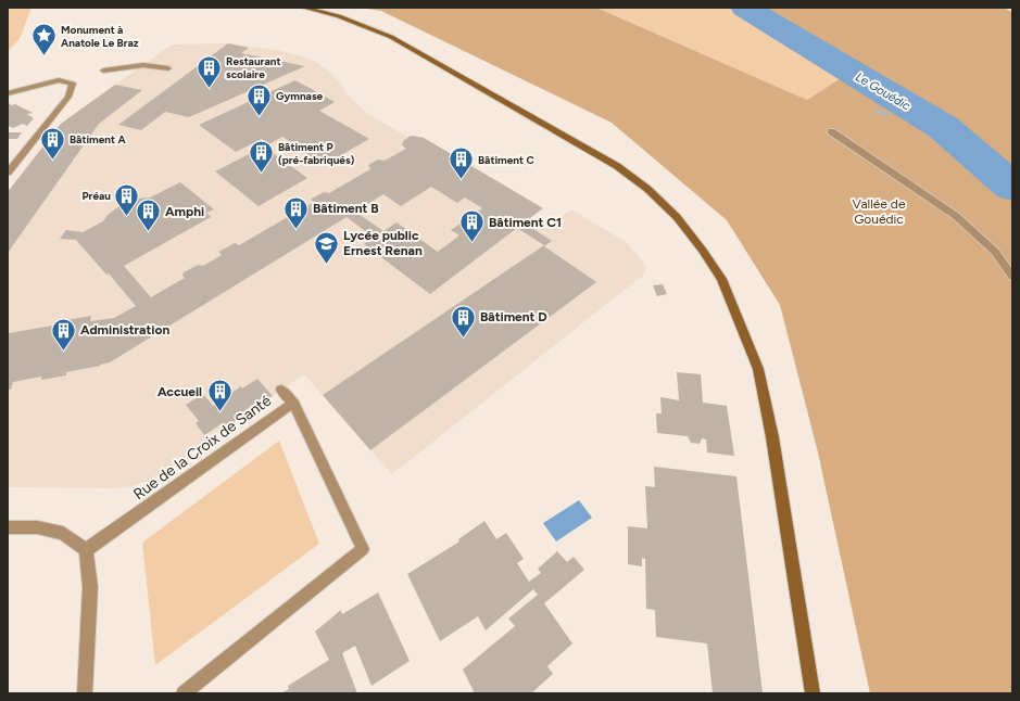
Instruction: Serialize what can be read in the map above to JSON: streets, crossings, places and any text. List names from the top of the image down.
{
  "streets": {
    "street": ["Rue de la Croix de Santé"]
  },
  "water": ["Le Gouédic"],
  "parks": ["Vallée de Gouédic"],
  "places": {
    "place": ["Monument à Anatole Le Braz"],
    "building": [
      "Restaurant scolaire",
      "Gymnase",
      "Bâtiment A",
      "Bâtiment P (pré-fabriqués)",
      "Bâtiment C",
      "Préau",
      "Bâtiment B",
      "Amphi",
      "Bâtiment C1",
      "Bâtiment D",
      "Administration",
      "Accueil"
    ],
    "school or university": ["Lycée public Ernest Renan"]
  }
}
